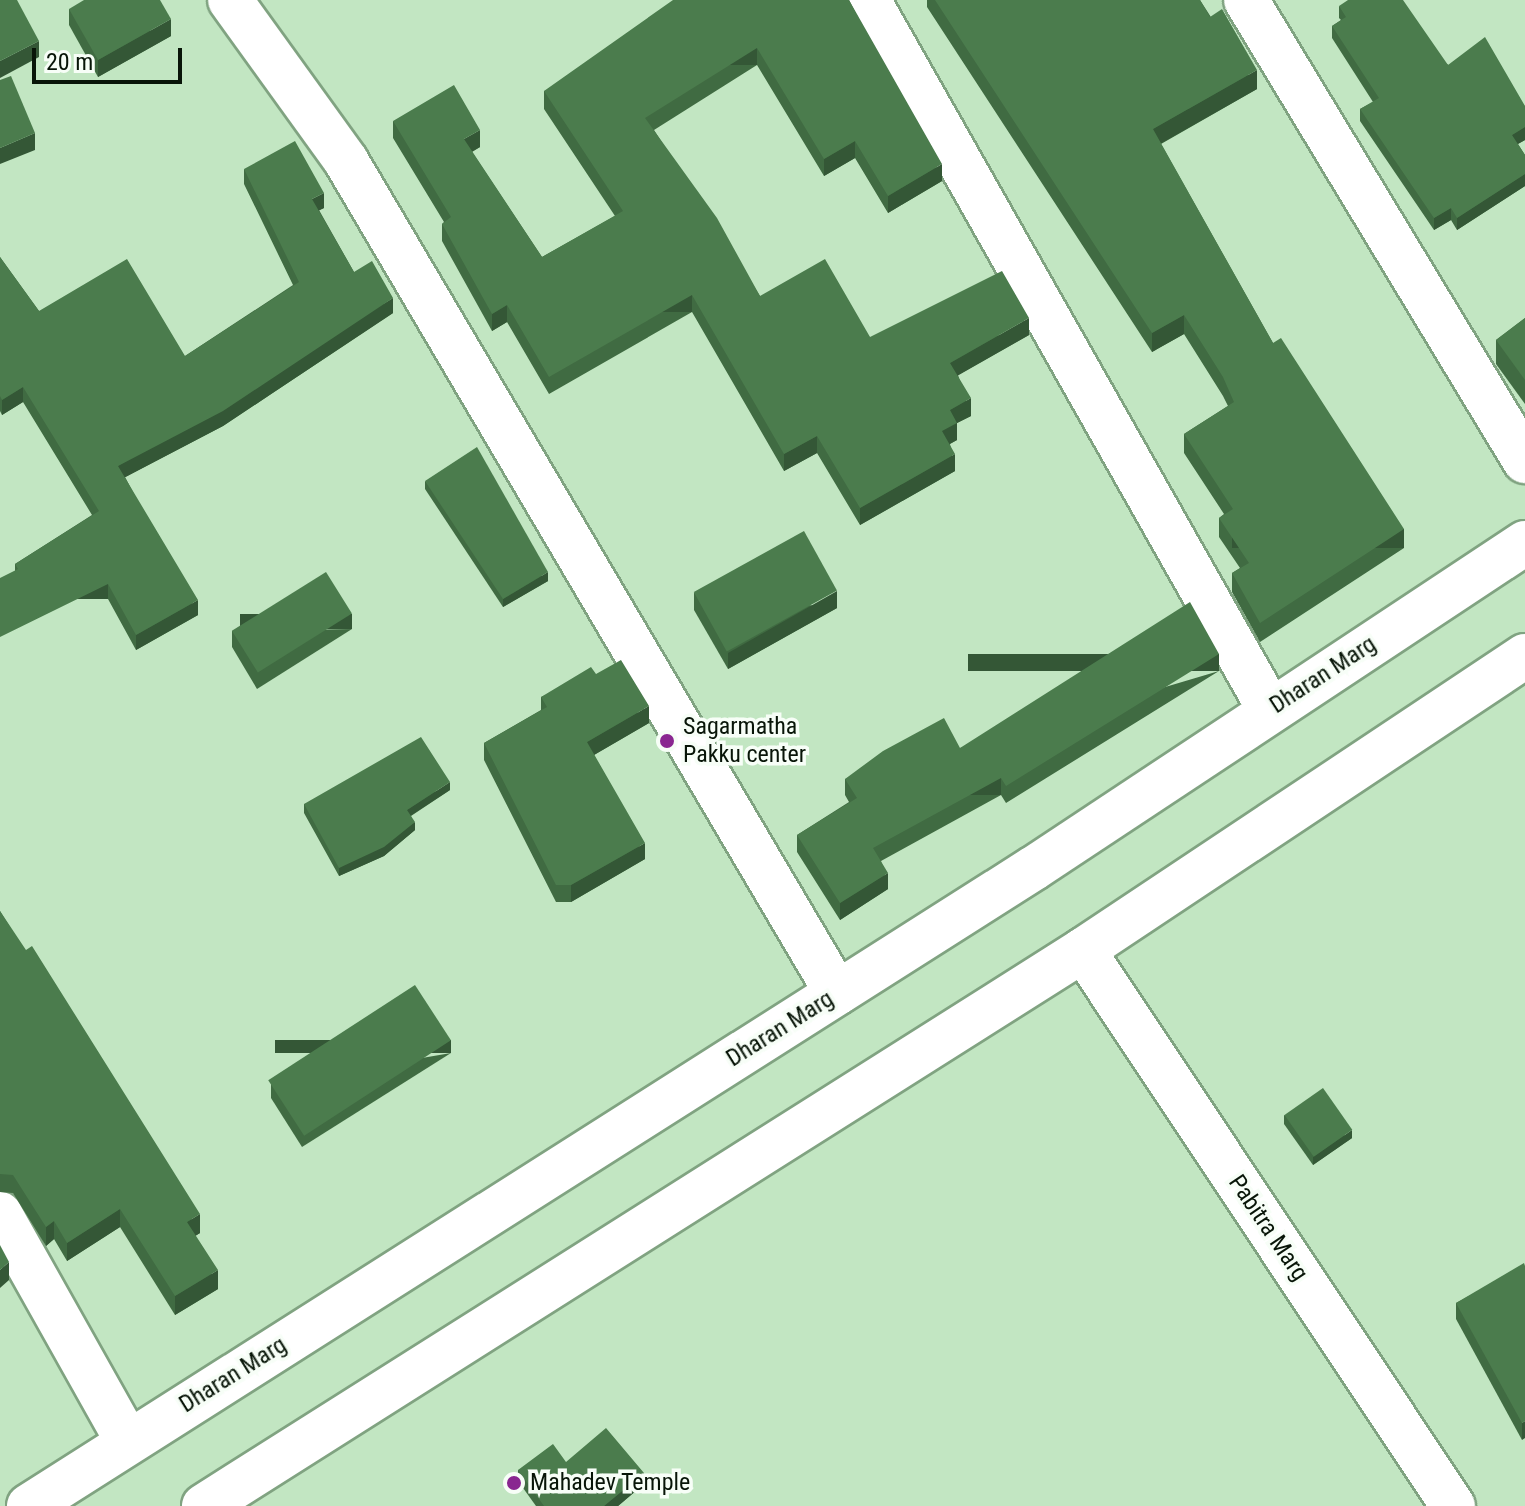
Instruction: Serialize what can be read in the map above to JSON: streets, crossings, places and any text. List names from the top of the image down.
{
  "streets": {
    "street": ["Dharan Marg", "Pabitra Marg"]
  },
  "places": ["Sagarmatha Pakku center", "Mahadev Temple"],
  "scale_bar": "20 m"
}
